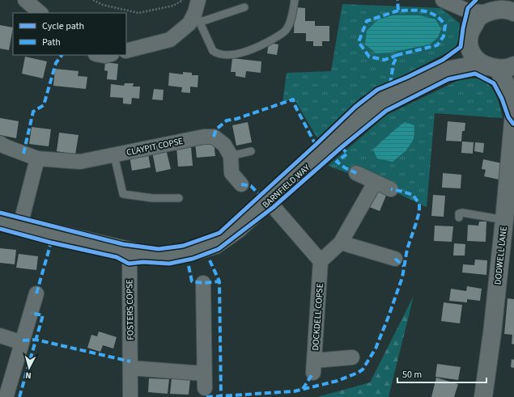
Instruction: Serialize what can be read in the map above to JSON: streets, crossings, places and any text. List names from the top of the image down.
{
  "streets": {
    "street": [
      "CLAYPIT COPSE",
      "BARNFIELD WAY",
      "DODWELL LANE",
      "FOSTERS COPSE",
      "DOCKDELL COPSE"
    ]
  },
  "crossings": [
    ["BARNFIELD WAY", "DODWELL LANE"],
    ["BARNFIELD WAY", "FOSTERS COPSE"]
  ],
  "legend": ["Cycle path", "Path"],
  "scale_bar": "50 m",
  "north": "bottom"
}
